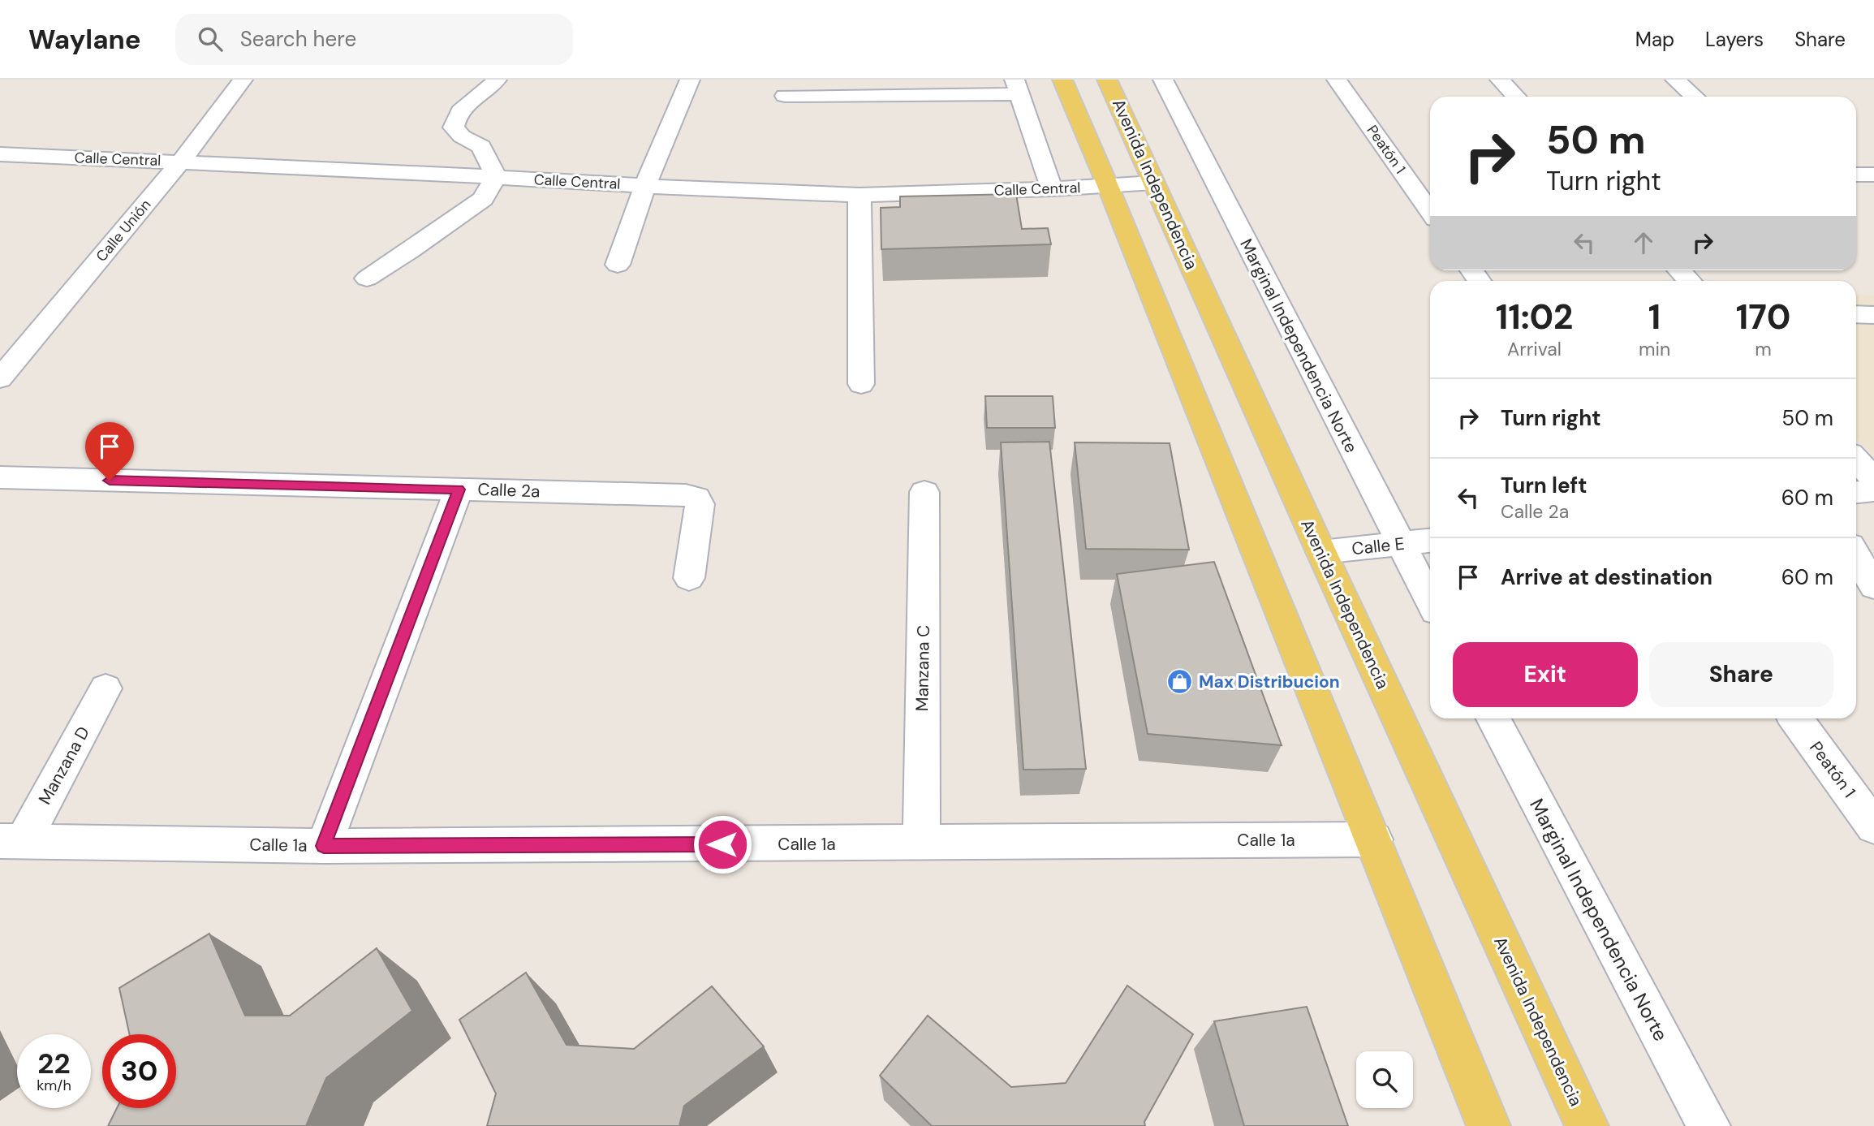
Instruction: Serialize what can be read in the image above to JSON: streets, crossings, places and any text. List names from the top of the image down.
{
  "streets": {
    "main road": ["Avenida Independencia"],
    "street": [
      "Peatón 1",
      "Calle Central",
      "Calle Unión",
      "Marginal Independencia Norte",
      "Calle 2a",
      "Calle E",
      "Manzana C",
      "Manzana D",
      "Calle 1a"
    ]
  },
  "crossings": [
    ["Calle Central", "Avenida Independencia"],
    ["Calle Central", "Calle Unión"],
    ["Avenida Independencia", "Calle E"],
    ["Marginal Independencia Norte", "Calle E"],
    ["Manzana C", "Calle 1a"],
    ["Manzana D", "Calle 1a"]
  ],
  "places": {
    "shop": ["Max Distribucion"]
  },
  "page": {
    "header": "Waylane",
    "search": "Search here",
    "nav": ["Map", "Layers", "Share"],
    "turn": ["50 m", "Turn right"],
    "eta": [
      "11:02",
      "Arrival",
      "1",
      "min",
      "170",
      "m"
    ],
    "list": [
      {
        "name": "Turn right",
        "value": "50 m"
      },
      {
        "name": "Turn left",
        "note": "Calle 2a",
        "value": "60 m"
      },
      {
        "name": "Arrive at destination",
        "value": "60 m"
      }
    ],
    "buttons": ["Exit", "Share"],
    "speed": "22 km/h",
    "limit": "30"
  }
}
